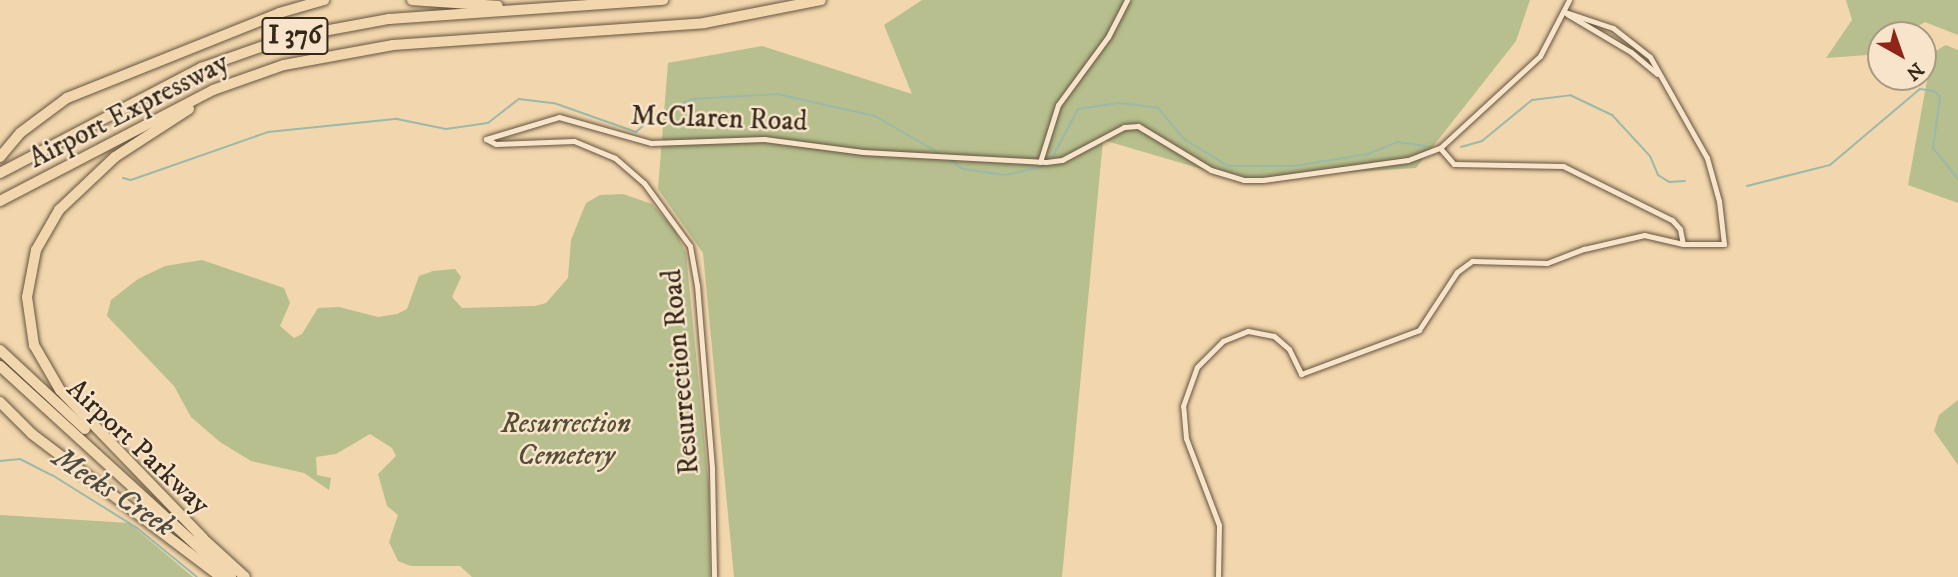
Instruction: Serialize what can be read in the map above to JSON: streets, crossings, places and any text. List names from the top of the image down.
{
  "streets": {
    "highway": ["I 376", "Airport Expressway", "Airport Parkway"],
    "street": ["McClaren Road", "Resurrection Road"]
  },
  "crossings": [
    ["McClaren Road", "Resurrection Road"]
  ],
  "water": ["Meeks Creek"],
  "parks": ["Resurrection Cemetery"],
  "north": "bottom right"
}
